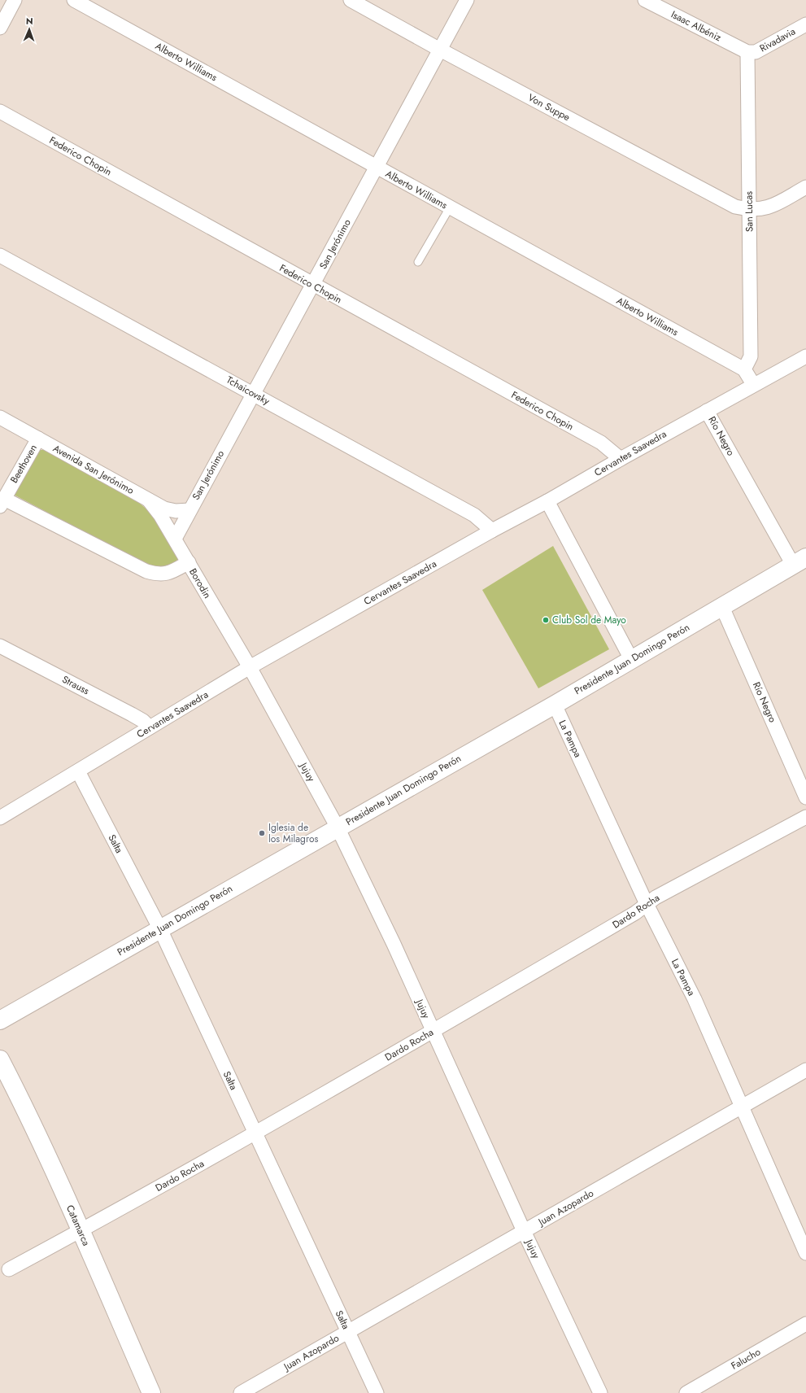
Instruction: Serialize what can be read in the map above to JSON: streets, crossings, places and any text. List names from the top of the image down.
{
  "streets": {
    "street": [
      "Isaac Albéniz",
      "Rivadavia",
      "Alberto Williams",
      "Von Suppe",
      "Federico Chopin",
      "San Lucas",
      "San Jerónimo",
      "Tchaicovsky",
      "Río Negro",
      "Cervantes Saavedra",
      "Beethoven",
      "Avenida San Jerónimo",
      "Borodin",
      "Presidente Juan Domingo Perón",
      "Strauss",
      "La Pampa",
      "Jujuy",
      "Salta",
      "Dardo Rocha",
      "Juan Azopardo",
      "Catamarca",
      "Falucho"
    ]
  },
  "crossings": [
    ["Isaac Albéniz", "Rivadavia"],
    ["Isaac Albéniz", "San Lucas"],
    ["Rivadavia", "San Lucas"],
    ["Alberto Williams", "San Lucas"],
    ["Alberto Williams", "San Jerónimo"],
    ["Alberto Williams", "Cervantes Saavedra"],
    ["Von Suppe", "San Lucas"],
    ["Von Suppe", "San Jerónimo"],
    ["Federico Chopin", "San Jerónimo"],
    ["Federico Chopin", "Cervantes Saavedra"],
    ["San Jerónimo", "Tchaicovsky"],
    ["San Jerónimo", "Avenida San Jerónimo"],
    ["San Jerónimo", "Borodin"],
    ["Tchaicovsky", "Cervantes Saavedra"],
    ["Río Negro", "Cervantes Saavedra"],
    ["Río Negro", "Presidente Juan Domingo Perón"],
    ["Cervantes Saavedra", "Borodin"],
    ["Cervantes Saavedra", "Strauss"],
    ["Cervantes Saavedra", "Jujuy"],
    ["Cervantes Saavedra", "Salta"],
    ["Beethoven", "Avenida San Jerónimo"],
    ["Avenida San Jerónimo", "Borodin"],
    ["Borodin", "Jujuy"],
    ["Presidente Juan Domingo Perón", "La Pampa"],
    ["Presidente Juan Domingo Perón", "Jujuy"],
    ["Presidente Juan Domingo Perón", "Salta"],
    ["La Pampa", "Dardo Rocha"],
    ["La Pampa", "Juan Azopardo"],
    ["Jujuy", "Dardo Rocha"],
    ["Jujuy", "Juan Azopardo"],
    ["Salta", "Dardo Rocha"],
    ["Salta", "Juan Azopardo"],
    ["Dardo Rocha", "Catamarca"]
  ],
  "places": ["Club Sol de Mayo", "Iglesia de los Milagros"],
  "north": "top"
}
